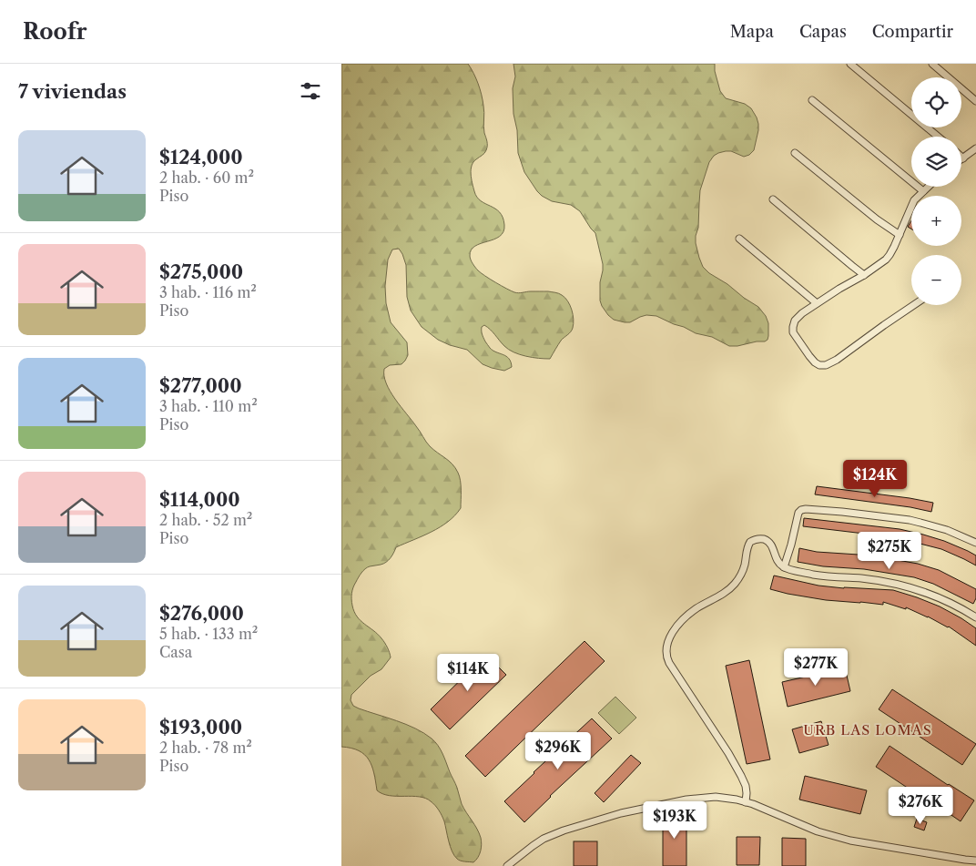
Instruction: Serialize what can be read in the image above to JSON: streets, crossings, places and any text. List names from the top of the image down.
{
  "districts": ["URB LAS LOMAS"],
  "page": {
    "header": "Roofr",
    "nav": ["Mapa", "Capas", "Compartir"],
    "heading": "7 viviendas",
    "map_buttons": ["+", "−"],
    "list": [
      {
        "name": "$124,000",
        "note": "2 hab. · 60 m² · Piso"
      },
      {
        "name": "$275,000",
        "note": "3 hab. · 116 m² · Piso"
      },
      {
        "name": "$277,000",
        "note": "3 hab. · 110 m² · Piso"
      },
      {
        "name": "$114,000",
        "note": "2 hab. · 52 m² · Piso"
      },
      {
        "name": "$276,000",
        "note": "5 hab. · 133 m² · Casa"
      },
      {
        "name": "$193,000",
        "note": "2 hab. · 78 m² · Piso"
      }
    ],
    "price": [
      "$124K",
      "$275K",
      "$277K",
      "$114K",
      "$296K",
      "$276K",
      "$193K"
    ]
  }
}
